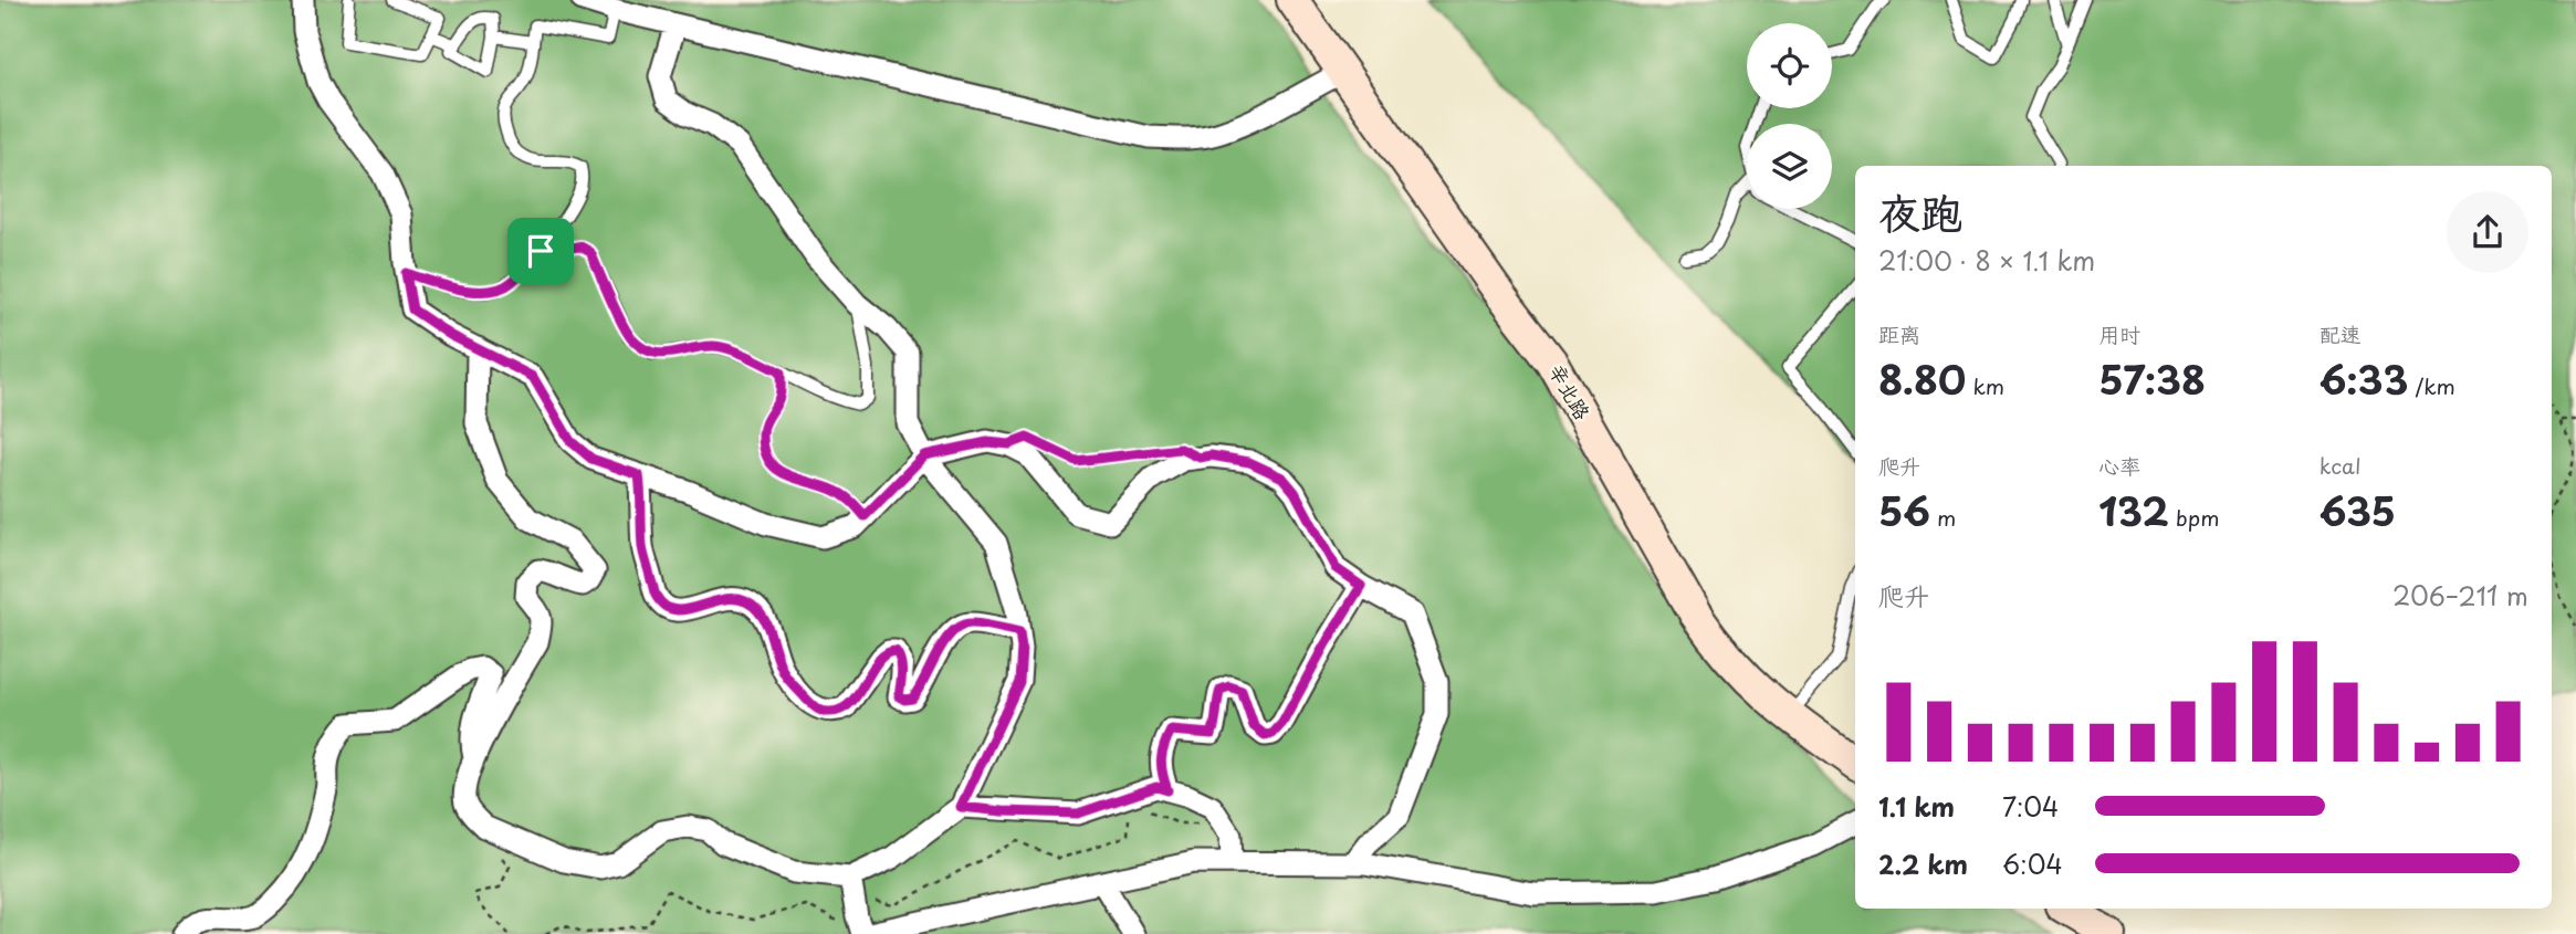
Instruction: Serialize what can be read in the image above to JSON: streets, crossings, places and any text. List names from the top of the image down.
{
  "streets": {
    "main road": ["辛北路"]
  },
  "page": {
    "heading": ["夜跑", "21:00 · 8 × 1.1 km"],
    "stats": [
      ["距离", "8.80 km"],
      ["用时", "57:38"],
      ["配速", "6:33 /km"],
      ["爬升", "56 m"],
      ["心率", "132 bpm"],
      ["kcal", "635"]
    ],
    "chart": ["爬升", "206–211 m"],
    "list": [
      {
        "name": "1.1 km",
        "note": "7:04"
      },
      {
        "name": "2.2 km",
        "note": "6:04"
      }
    ]
  }
}
